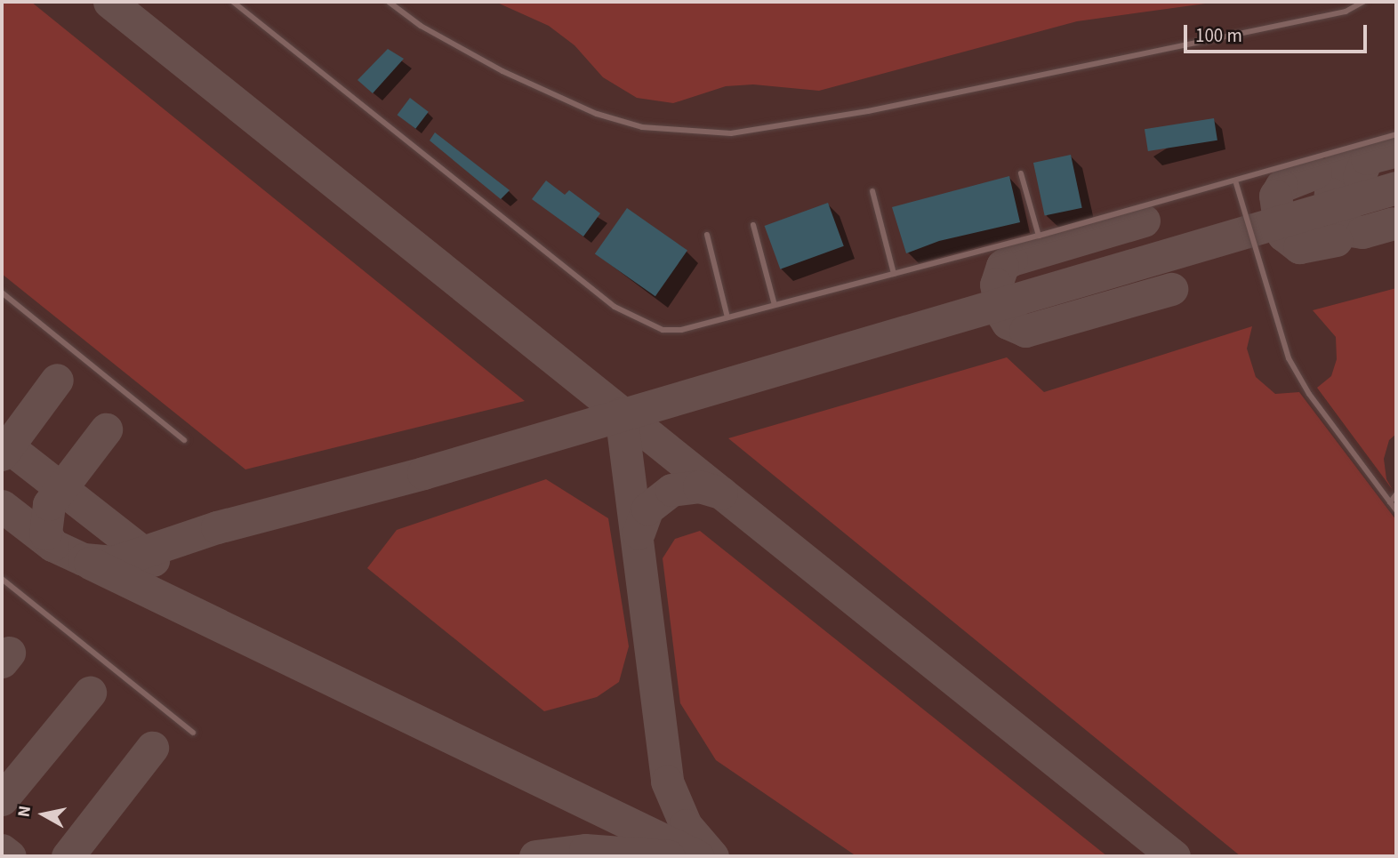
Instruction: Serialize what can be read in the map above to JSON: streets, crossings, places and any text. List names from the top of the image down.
{
  "scale_bar": "100 m",
  "north": "left"
}
